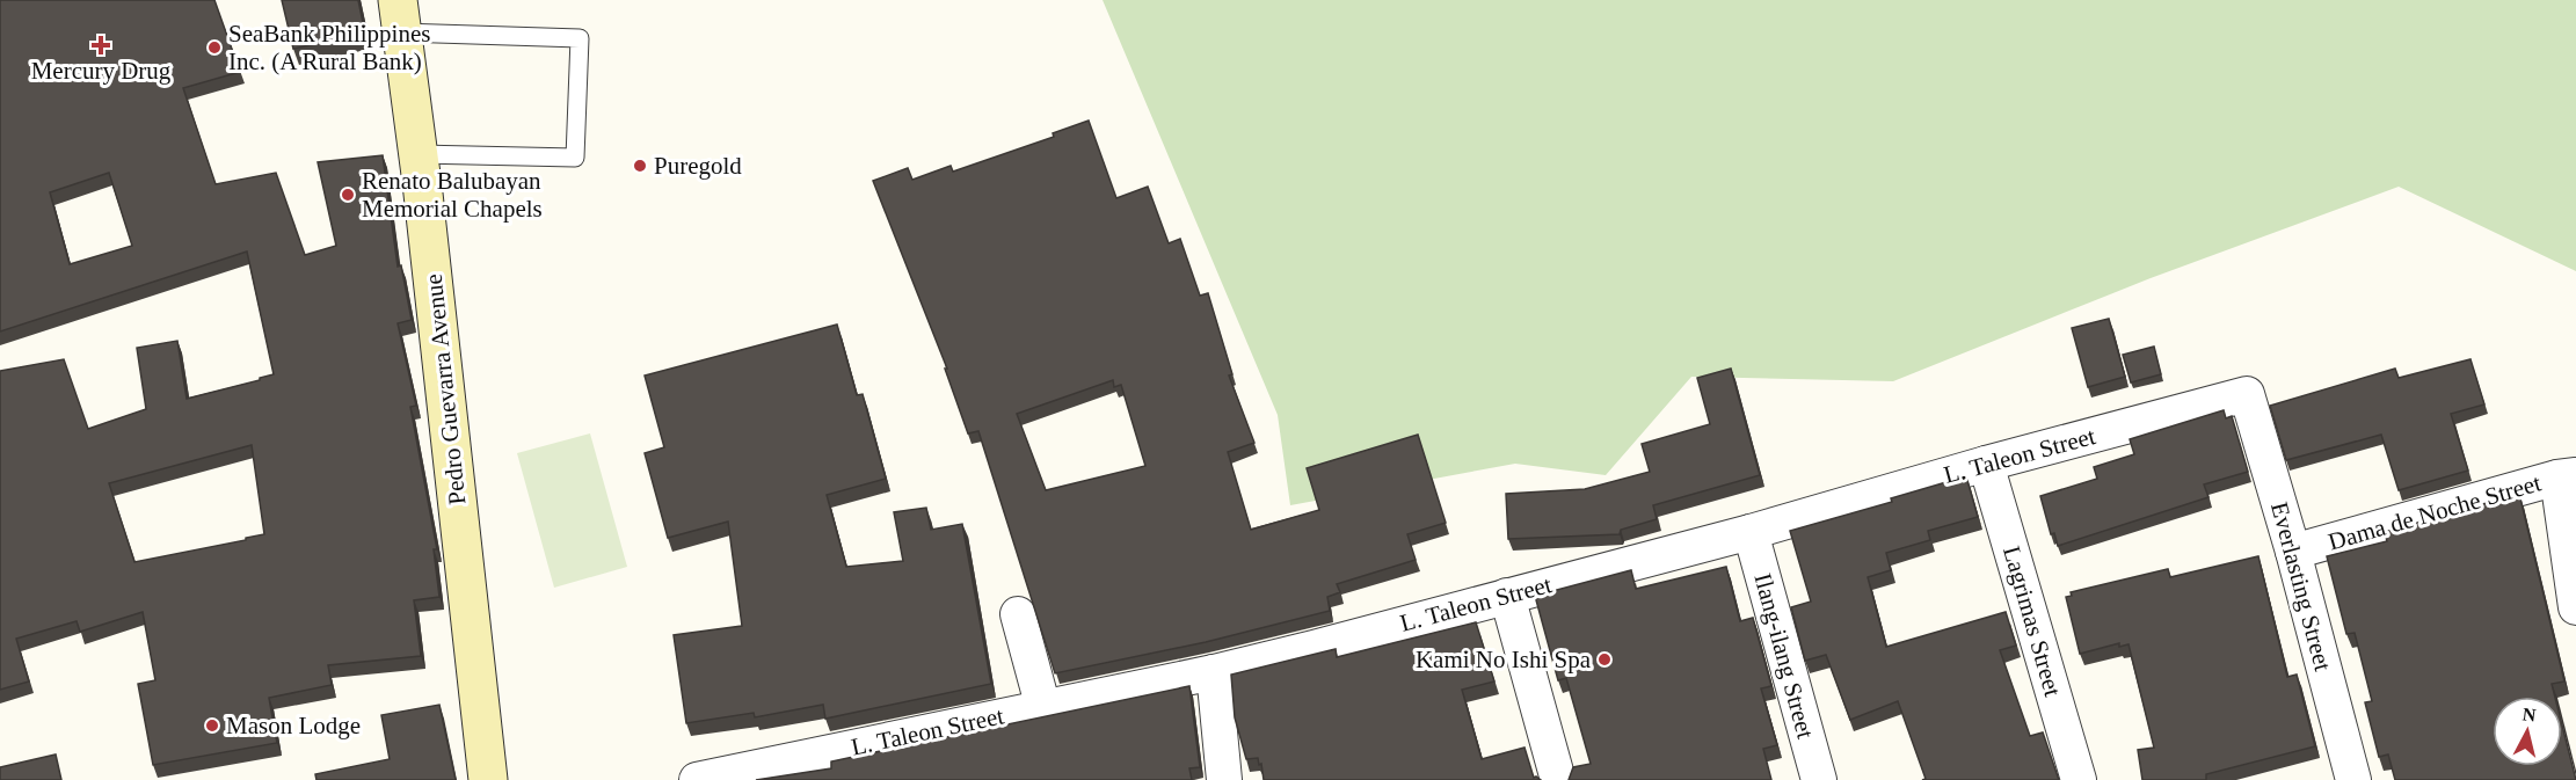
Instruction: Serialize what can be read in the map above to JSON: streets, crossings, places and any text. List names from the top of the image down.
{
  "streets": {
    "street": [
      "Pedro Guevarra Avenue",
      "L. Taleon Street",
      "Dama de Noche Street",
      "Everlasting Street",
      "Lagrimas Street",
      "Ilang-ilang Street"
    ]
  },
  "crossings": [
    ["L. Taleon Street", "Everlasting Street"],
    ["L. Taleon Street", "Lagrimas Street"],
    ["L. Taleon Street", "Ilang-ilang Street"],
    ["Dama de Noche Street", "Everlasting Street"]
  ],
  "places": {
    "health": ["Mercury Drug"],
    "other": [
      "SeaBank Philippines Inc. (A Rural Bank)",
      "Puregold",
      "Renato Balubayan Memorial Chapels",
      "Kami No Ishi Spa",
      "Mason Lodge"
    ]
  },
  "north": "top"
}
